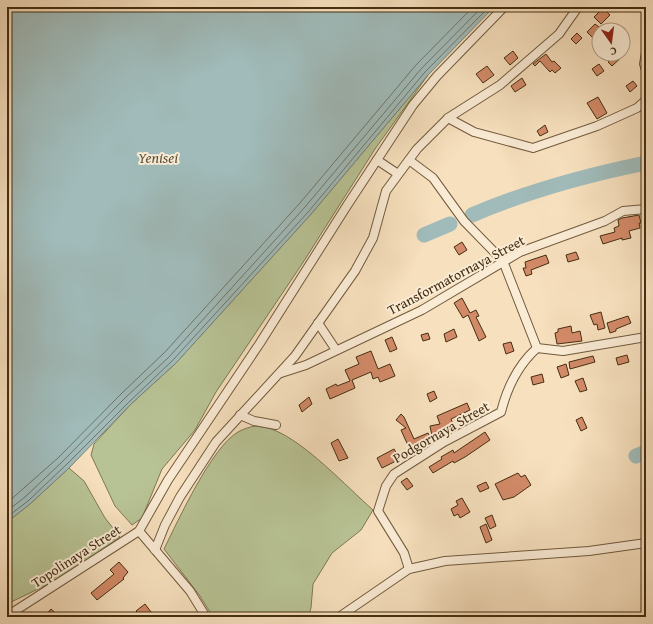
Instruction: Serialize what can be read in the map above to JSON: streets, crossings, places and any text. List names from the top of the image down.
{
  "streets": {
    "street": ["Transformatornaya Street", "Podgornaya Street", "Topolinaya Street"]
  },
  "water": ["Yenisei"],
  "north": "bottom"
}
